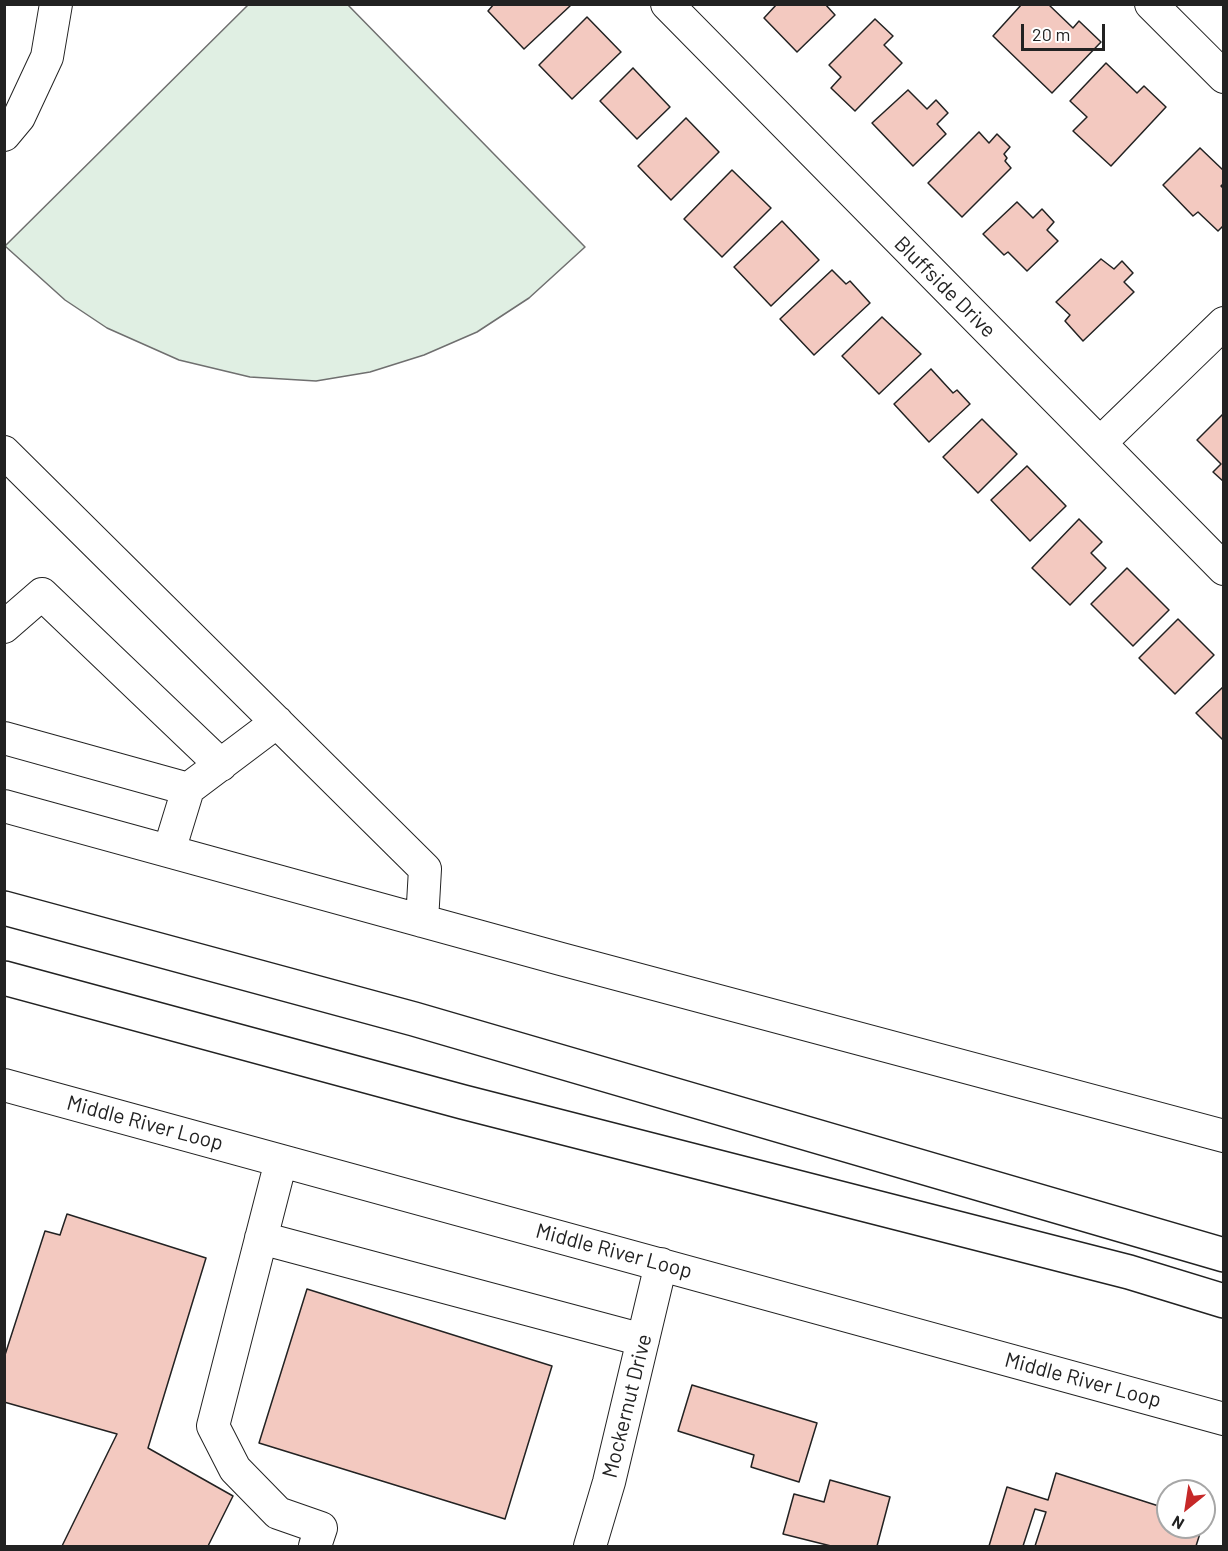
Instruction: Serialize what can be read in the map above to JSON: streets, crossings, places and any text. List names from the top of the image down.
{
  "streets": {
    "street": ["Bluffside Drive", "Middle River Loop", "Mockernut Drive"]
  },
  "crossings": [
    ["Middle River Loop", "Mockernut Drive"]
  ],
  "scale_bar": "20 m",
  "north": "bottom left"
}
